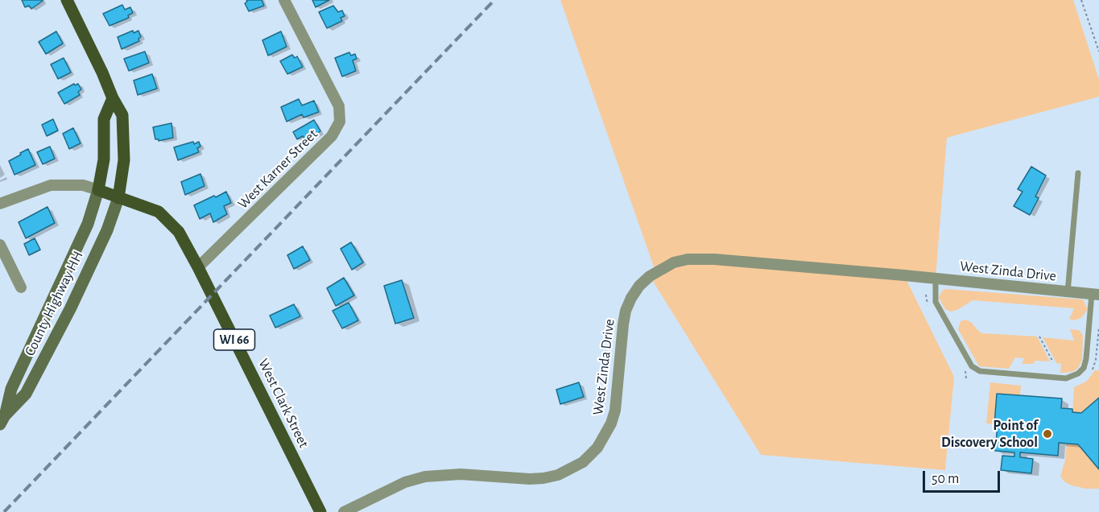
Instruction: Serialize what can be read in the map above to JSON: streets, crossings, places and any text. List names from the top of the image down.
{
  "streets": {
    "main road": ["County Highway HH", "WI 66", "West Clark Street"],
    "street": ["West Karner Street", "West Zinda Drive"]
  },
  "crossings": [
    ["West Karner Street", "West Clark Street"],
    ["County Highway HH", "West Clark Street"]
  ],
  "places": ["Point of Discovery School"],
  "scale_bar": "50 m"
}
